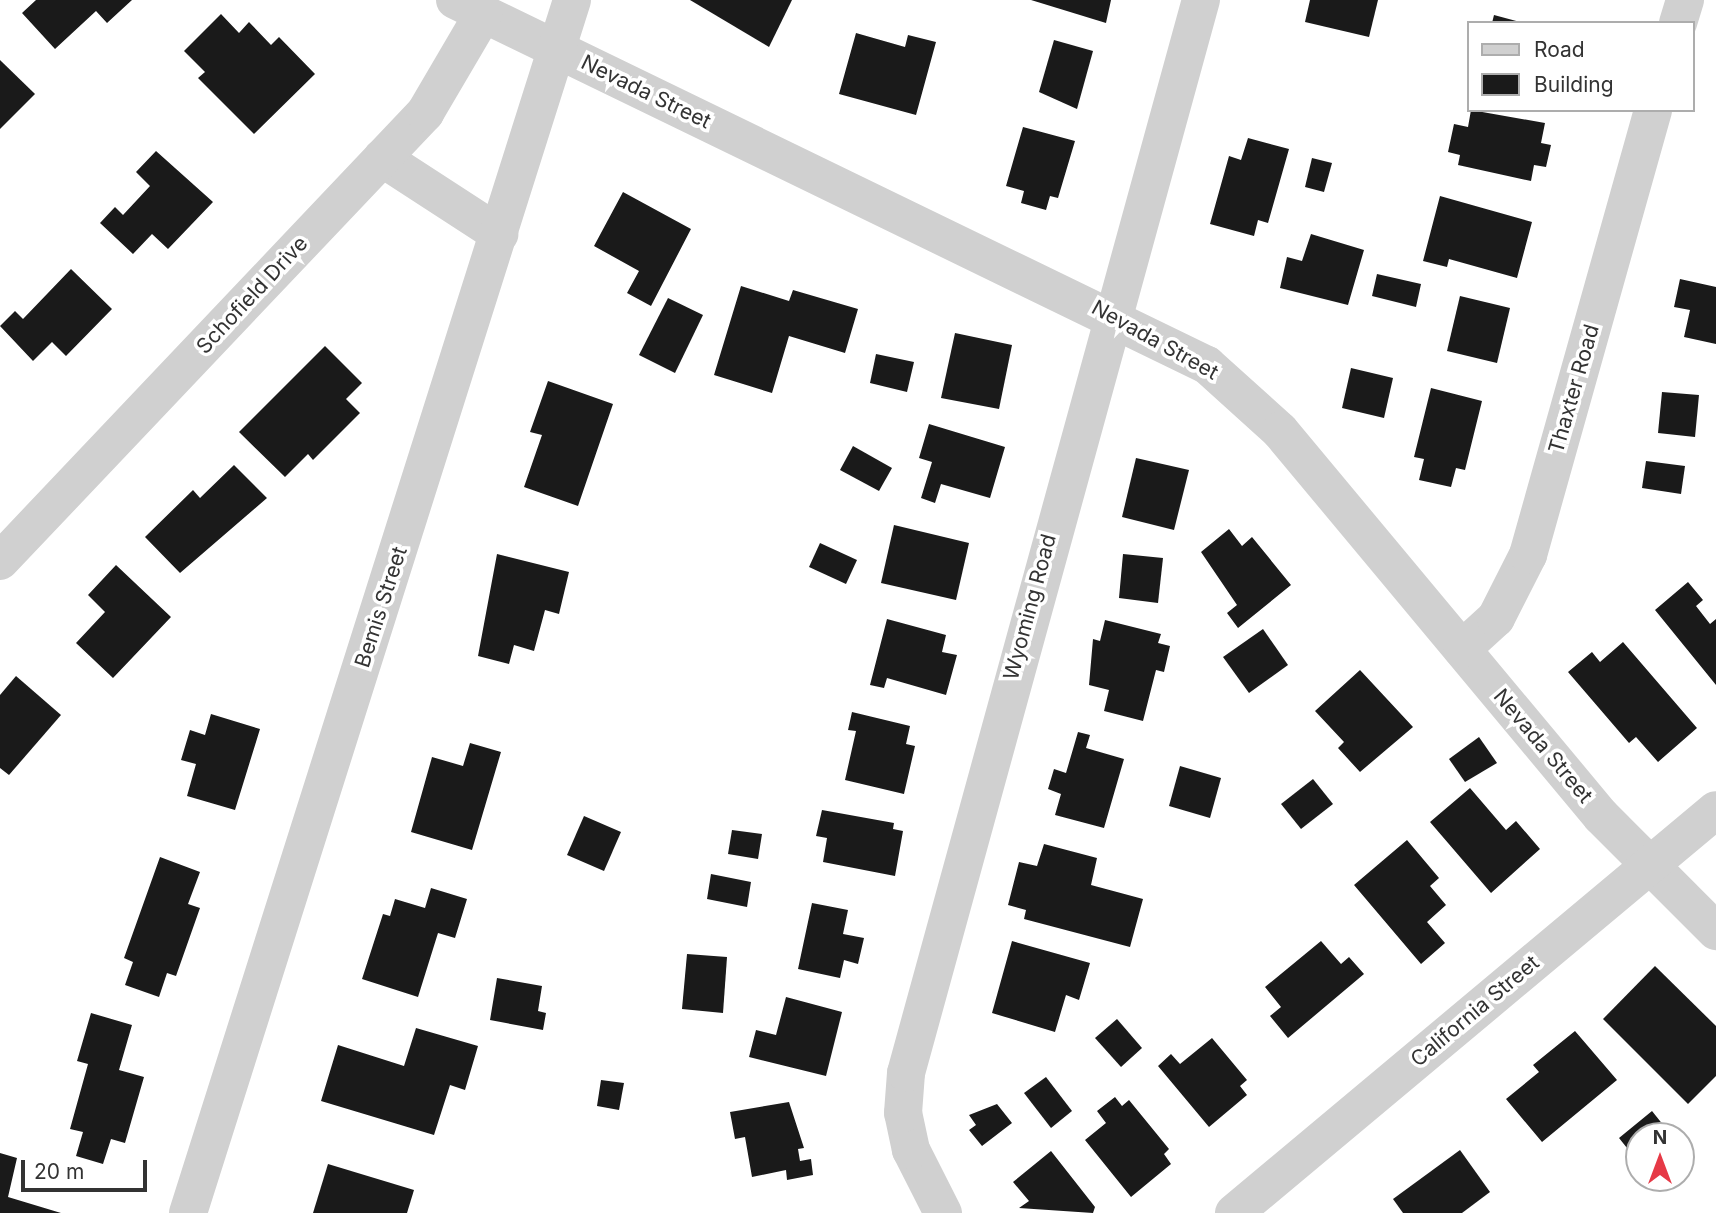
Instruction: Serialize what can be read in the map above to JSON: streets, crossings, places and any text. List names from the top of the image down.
{
  "streets": {
    "street": [
      "Nevada Street",
      "Schofield Drive",
      "Thaxter Road",
      "Bemis Street",
      "Wyoming Road",
      "California Street"
    ]
  },
  "crossings": [
    ["Nevada Street", "Schofield Drive"],
    ["Nevada Street", "Thaxter Road"],
    ["Nevada Street", "Bemis Street"],
    ["Nevada Street", "Wyoming Road"],
    ["Nevada Street", "California Street"]
  ],
  "legend": ["Road", "Building"],
  "scale_bar": "20 m",
  "north": "top"
}
